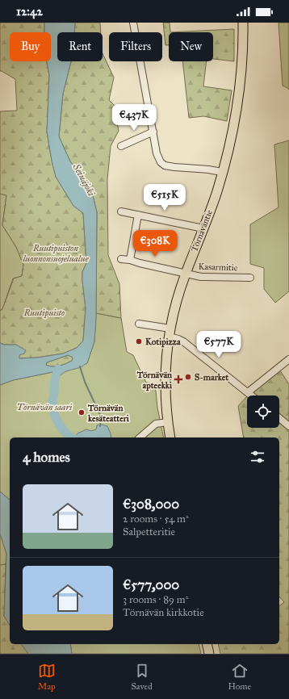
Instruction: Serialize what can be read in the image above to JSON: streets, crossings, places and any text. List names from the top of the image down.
{
  "streets": {
    "main road": ["Törnäväntie"],
    "street": ["Kasarmitie"]
  },
  "crossings": [
    ["Törnäväntie", "Kasarmitie"]
  ],
  "water": ["Seinäjoki"],
  "parks": ["Ruutipuiston luonnonsuojelualue", "Ruutipuisto", "Törnävän saari"],
  "places": {
    "other": ["Kotipizza", "S-market", "Törnävän kesäteatteri"],
    "health": ["Törnävän apteekki"]
  },
  "page": {
    "status": "12:42",
    "chip": [
      "Buy",
      "Rent",
      "Filters",
      "New"
    ],
    "price": [
      "€437K",
      "€515K",
      "€308K",
      "€577K"
    ],
    "heading": "4 homes",
    "list": [
      {
        "name": "€308,000",
        "note": "2 rooms · 54 m² · Salpetteritie"
      },
      {
        "name": "€577,000",
        "note": "3 rooms · 89 m² · Törnävän kirkkotie"
      }
    ],
    "tabs": ["Map", "Saved", "Home"]
  }
}
